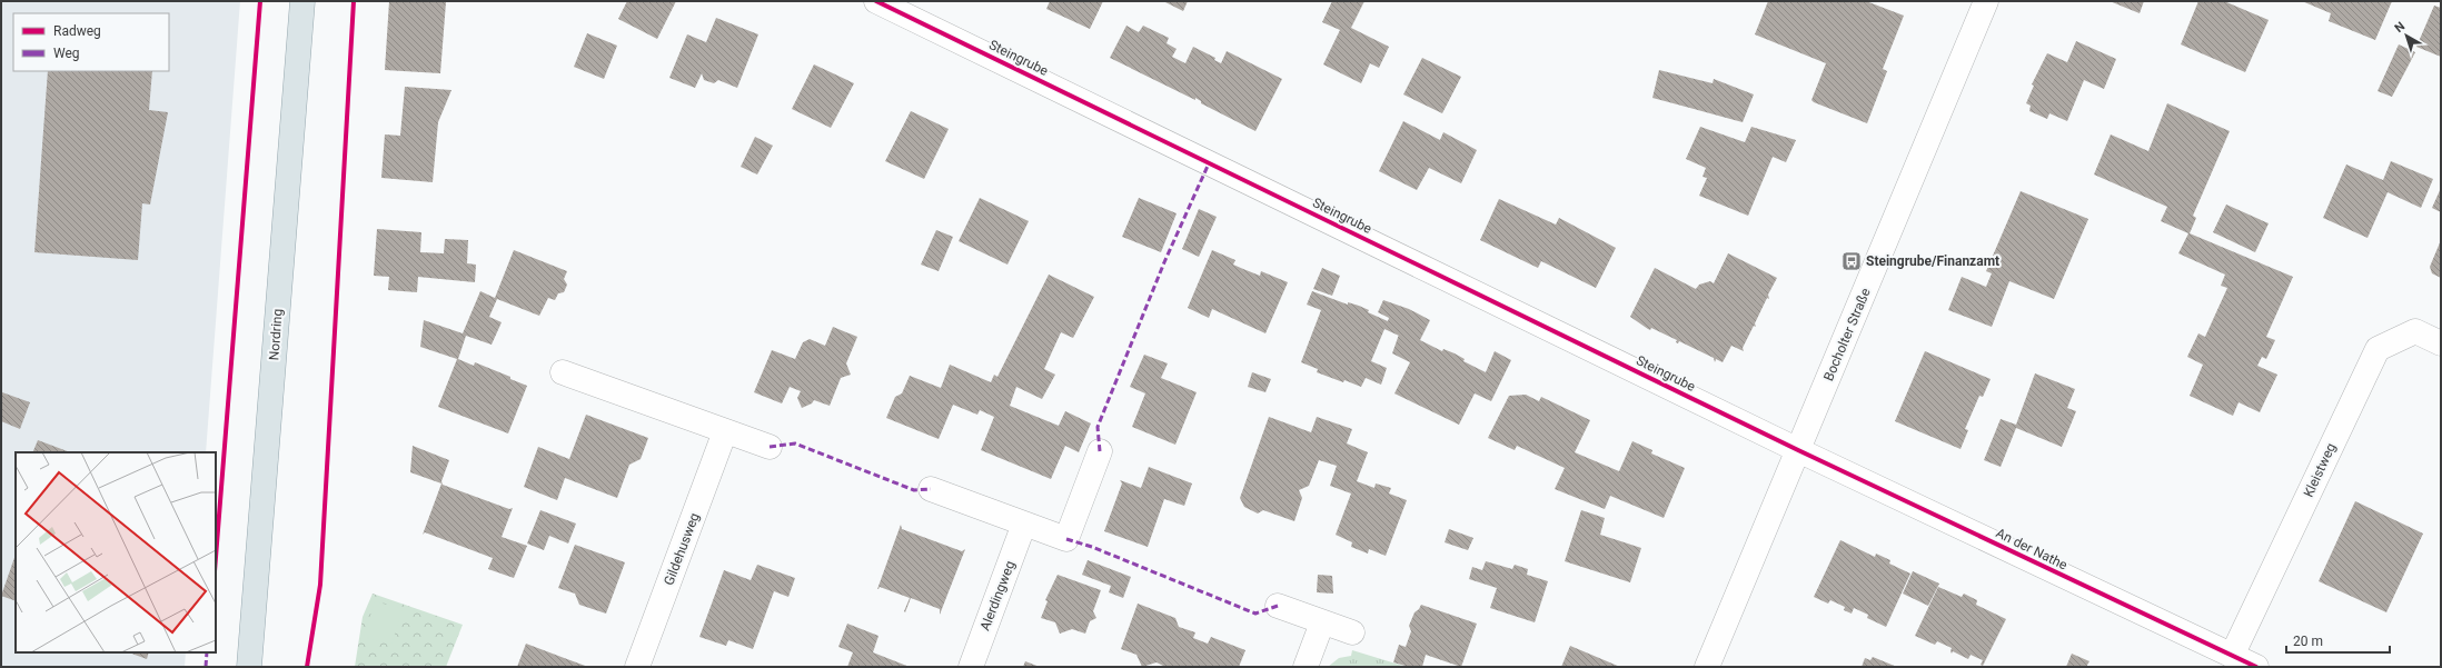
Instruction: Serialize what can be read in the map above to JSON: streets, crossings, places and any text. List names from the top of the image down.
{
  "streets": {
    "main road": ["Nordring"],
    "street": [
      "Steingrube",
      "Bocholter Straße",
      "Kleistweg",
      "Gildehusweg",
      "An der Nathe",
      "Alerdingweg"
    ]
  },
  "crossings": [
    ["Steingrube", "Bocholter Straße"],
    ["Steingrube", "An der Nathe"],
    ["Bocholter Straße", "An der Nathe"],
    ["Kleistweg", "An der Nathe"]
  ],
  "places": {
    "bus stop": ["Steingrube/Finanzamt"]
  },
  "legend": ["Radweg", "Weg"],
  "scale_bar": "20 m",
  "north": "top left"
}
